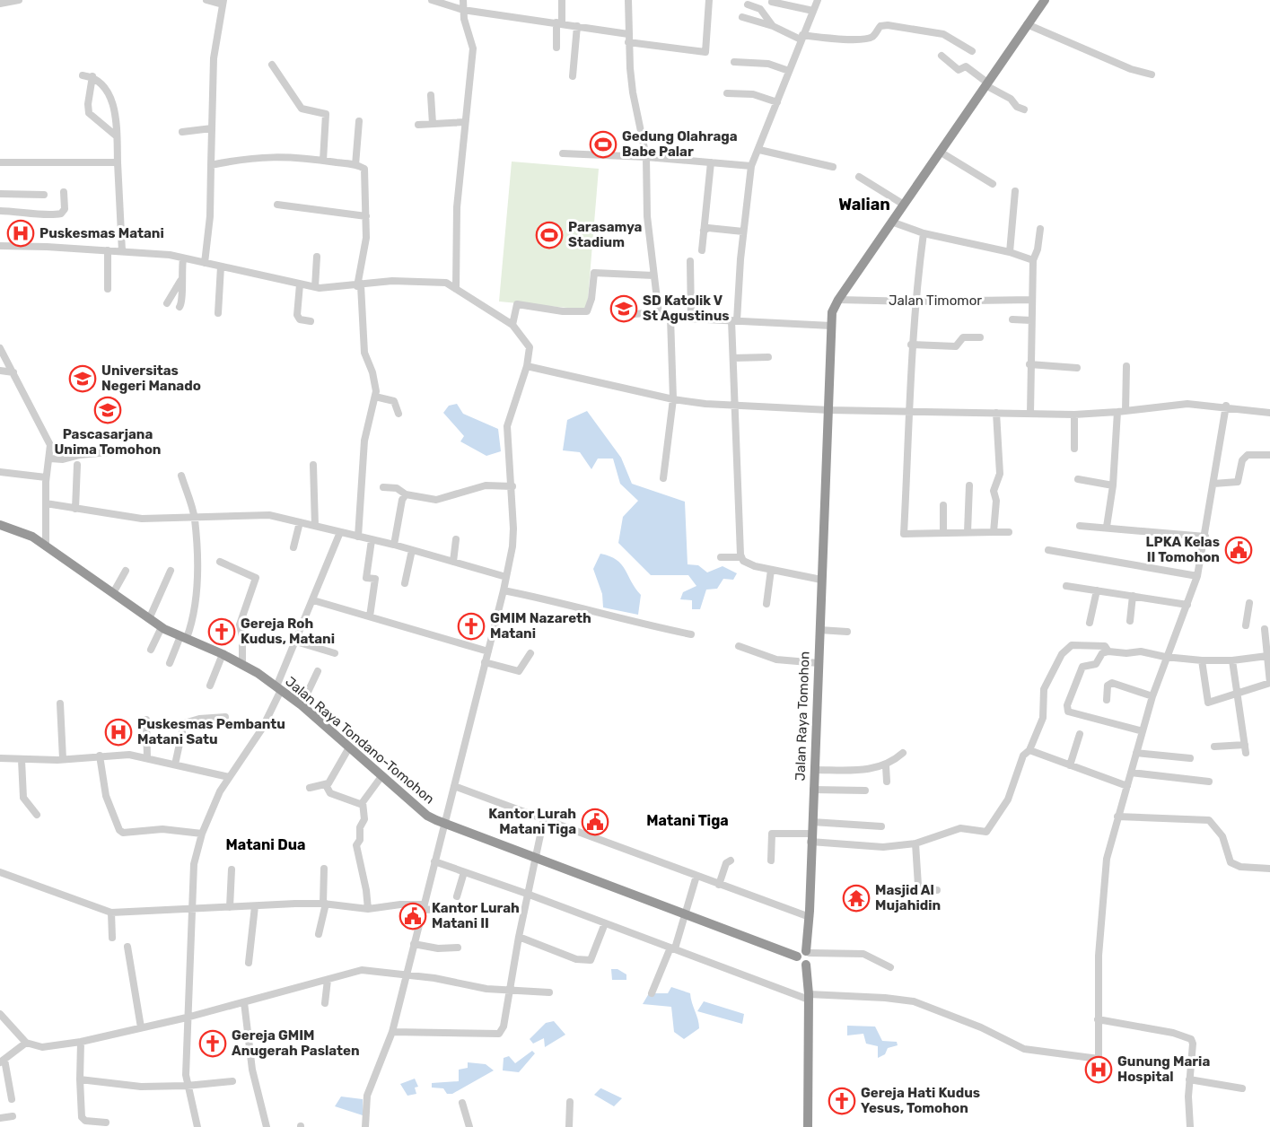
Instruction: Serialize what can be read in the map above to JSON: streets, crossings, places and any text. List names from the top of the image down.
{
  "streets": {
    "highway": ["Jalan Raya Tomohon", "Jalan Raya Tondano-Tomohon"],
    "street": ["Jalan Timomor"]
  },
  "crossings": [
    ["Jalan Timomor", "Jalan Raya Tomohon"],
    ["Jalan Raya Tomohon", "Jalan Raya Tondano-Tomohon"]
  ],
  "districts": ["Walian", "Matani Tiga", "Matani Dua"],
  "places": {
    "sports": ["Gedung Olahraga Babe Palar", "Parasamya Stadium"],
    "hospital": ["Puskesmas Matani", "Puskesmas Pembantu Matani Satu", "Gunung Maria Hospital"],
    "school or university": ["SD Katolik V St Agustinus", "Universitas Negeri Manado", "Pascasarjana Unima Tomohon"],
    "public building": ["LPKA Kelas II Tomohon", "Kantor Lurah Matani Tiga", "Kantor Lurah Matani II"],
    "church": [
      "GMIM Nazareth Matani",
      "Gereja Roh Kudus, Matani",
      "Gereja GMIM Anugerah Paslaten",
      "Gereja Hati Kudus Yesus, Tomohon"
    ],
    "temple": ["Masjid Al Mujahidin"]
  }
}
